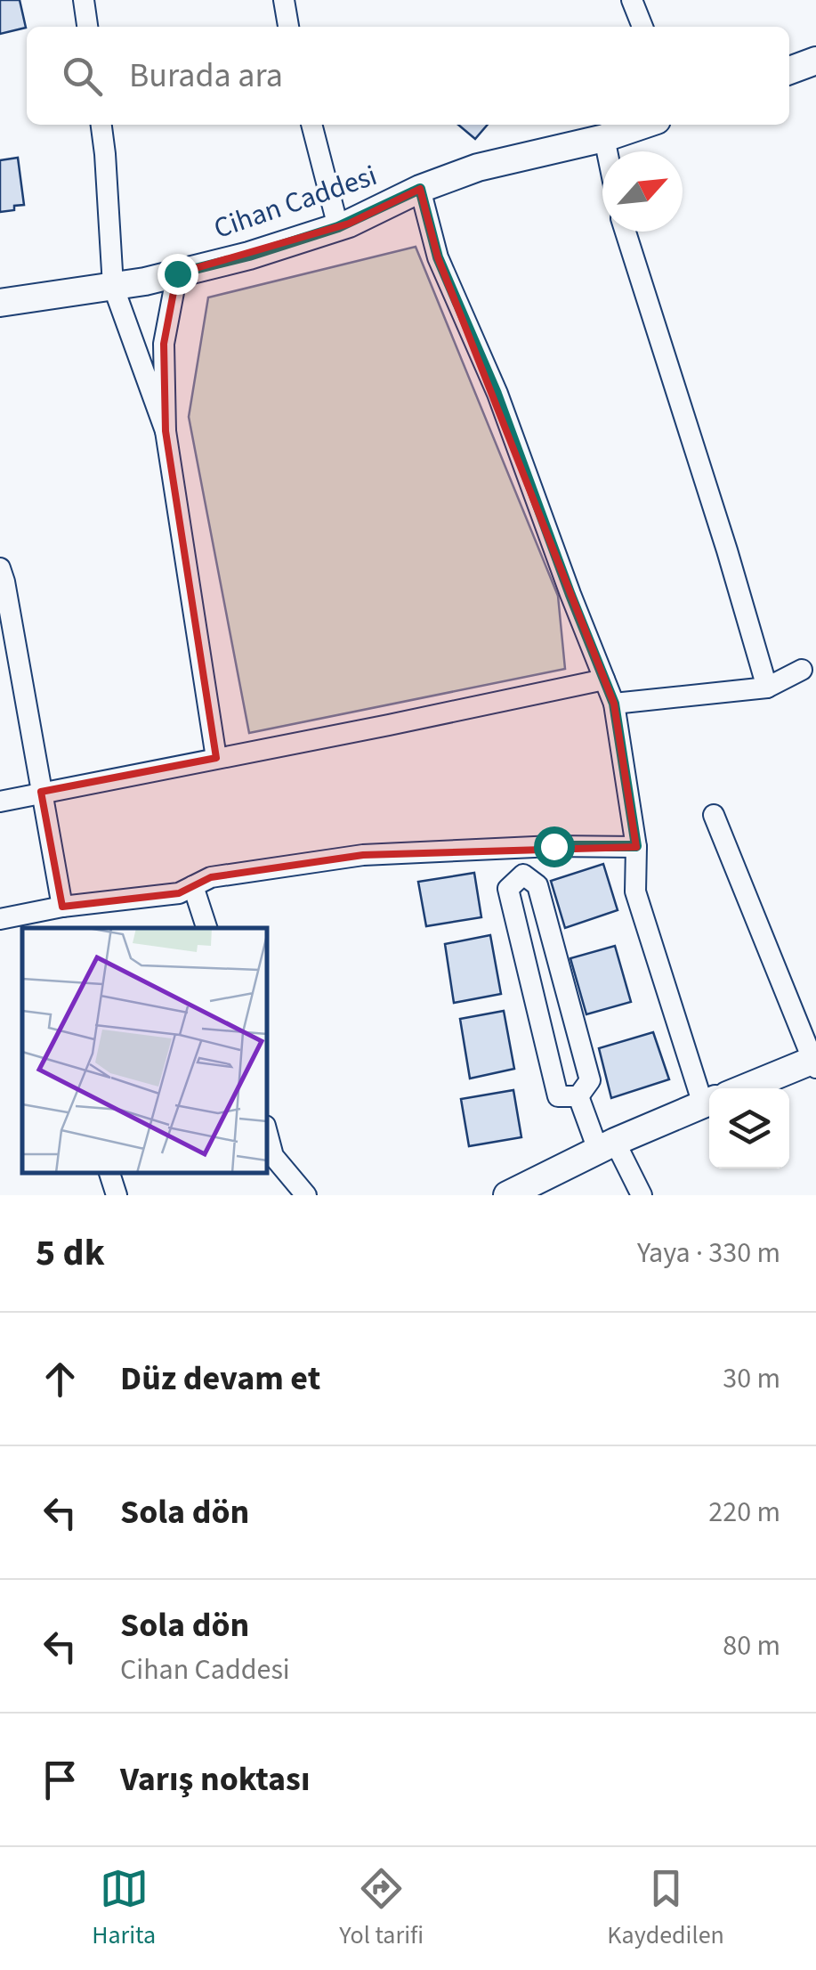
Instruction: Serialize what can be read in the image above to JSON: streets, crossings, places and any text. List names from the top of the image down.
{
  "streets": {
    "street": ["Cihan Caddesi"]
  },
  "north": "top right",
  "page": {
    "search": "Burada ara",
    "heading": ["5 dk", "Yaya · 330 m"],
    "list": [
      ["Düz devam et", "30 m"],
      ["Sola dön", "220 m"],
      ["Sola dön", "Cihan Caddesi", "80 m"],
      "Varış noktası"
    ],
    "nav": ["Harita", "Yol tarifi", "Kaydedilen"]
  }
}
